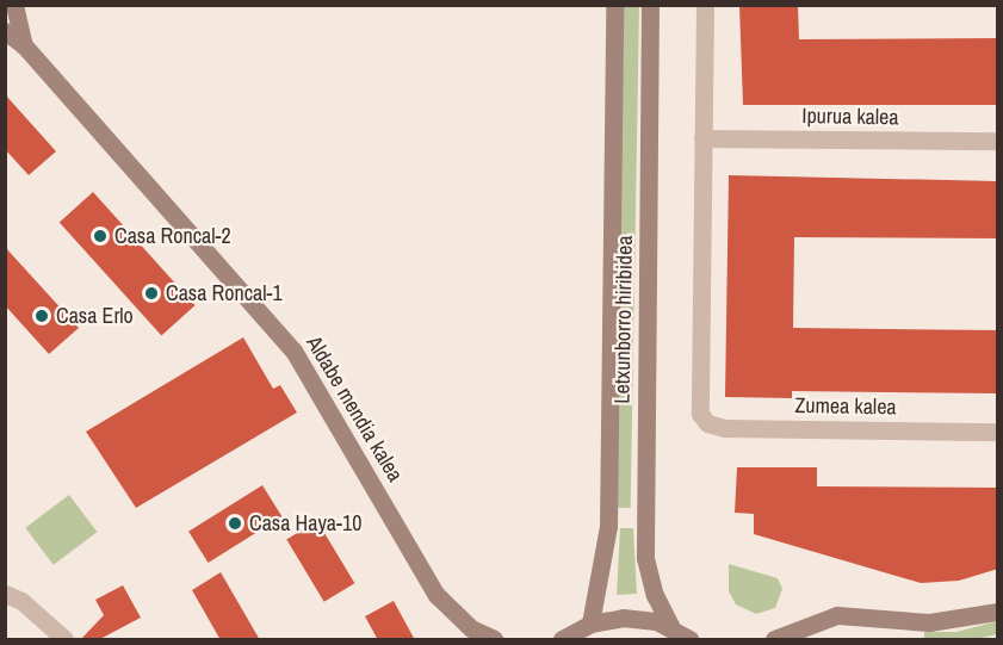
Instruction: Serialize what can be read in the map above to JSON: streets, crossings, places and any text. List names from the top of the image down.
{
  "streets": {
    "main road": ["Letxunborro hiribidea", "Aldabe mendia kalea"],
    "street": ["Ipurua kalea", "Zumea kalea"]
  },
  "crossings": [
    ["Ipurua kalea", "Zumea kalea"]
  ],
  "places": [
    "Casa Roncal-2",
    "Casa Roncal-1",
    "Casa Erlo",
    "Casa Haya-10"
  ]
}
